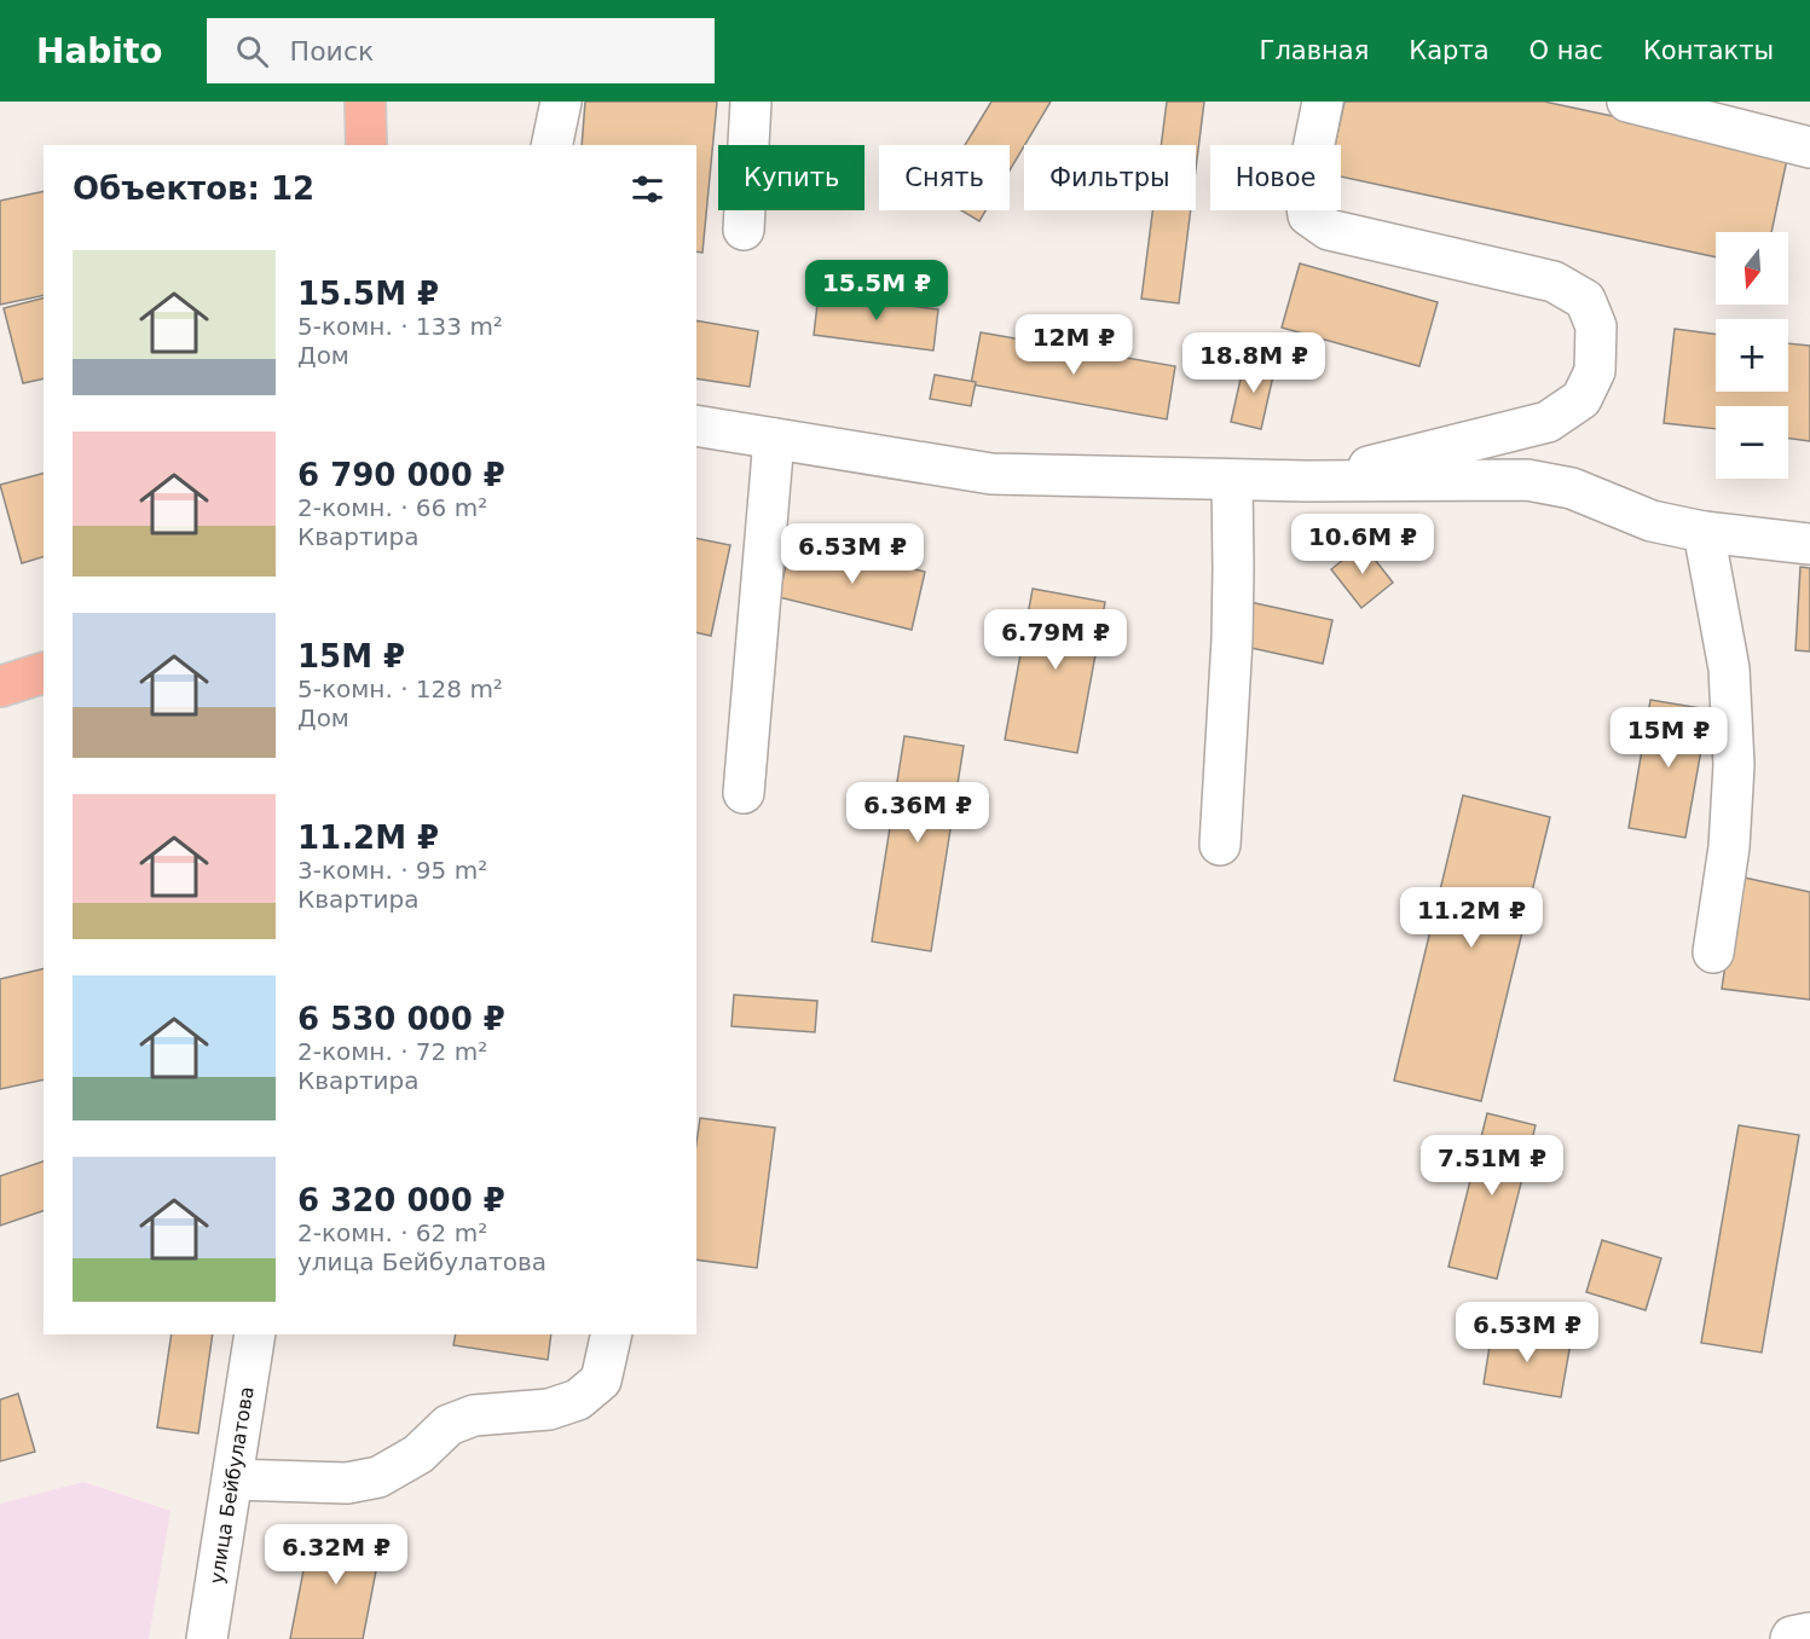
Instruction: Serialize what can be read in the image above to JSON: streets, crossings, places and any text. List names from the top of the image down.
{
  "streets": {
    "street": ["улица Бейбулатова"]
  },
  "north": "bottom",
  "page": {
    "header": "Habito",
    "search": "Поиск",
    "nav": [
      "Главная",
      "Карта",
      "О нас",
      "Контакты"
    ],
    "chip": [
      "Купить",
      "Снять",
      "Фильтры",
      "Новое"
    ],
    "heading": "Объектов: 12",
    "map_buttons": ["+", "−"],
    "list": [
      {
        "name": "15.5M ₽",
        "note": "5-комн. · 133 m² · Дом"
      },
      {
        "name": "6 790 000 ₽",
        "note": "2-комн. · 66 m² · Квартира"
      },
      {
        "name": "15M ₽",
        "note": "5-комн. · 128 m² · Дом"
      },
      {
        "name": "11.2M ₽",
        "note": "3-комн. · 95 m² · Квартира"
      },
      {
        "name": "6 530 000 ₽",
        "note": "2-комн. · 72 m² · Квартира"
      },
      {
        "name": "6 320 000 ₽",
        "note": "2-комн. · 62 m² · улица Бейбулатова"
      }
    ],
    "price": [
      "15.5M ₽",
      "12M ₽",
      "18.8M ₽",
      "10.6M ₽",
      "6.53M ₽",
      "6.79M ₽",
      "15M ₽",
      "6.36M ₽",
      "11.2M ₽",
      "7.51M ₽",
      "6.53M ₽",
      "6.32M ₽"
    ]
  }
}
